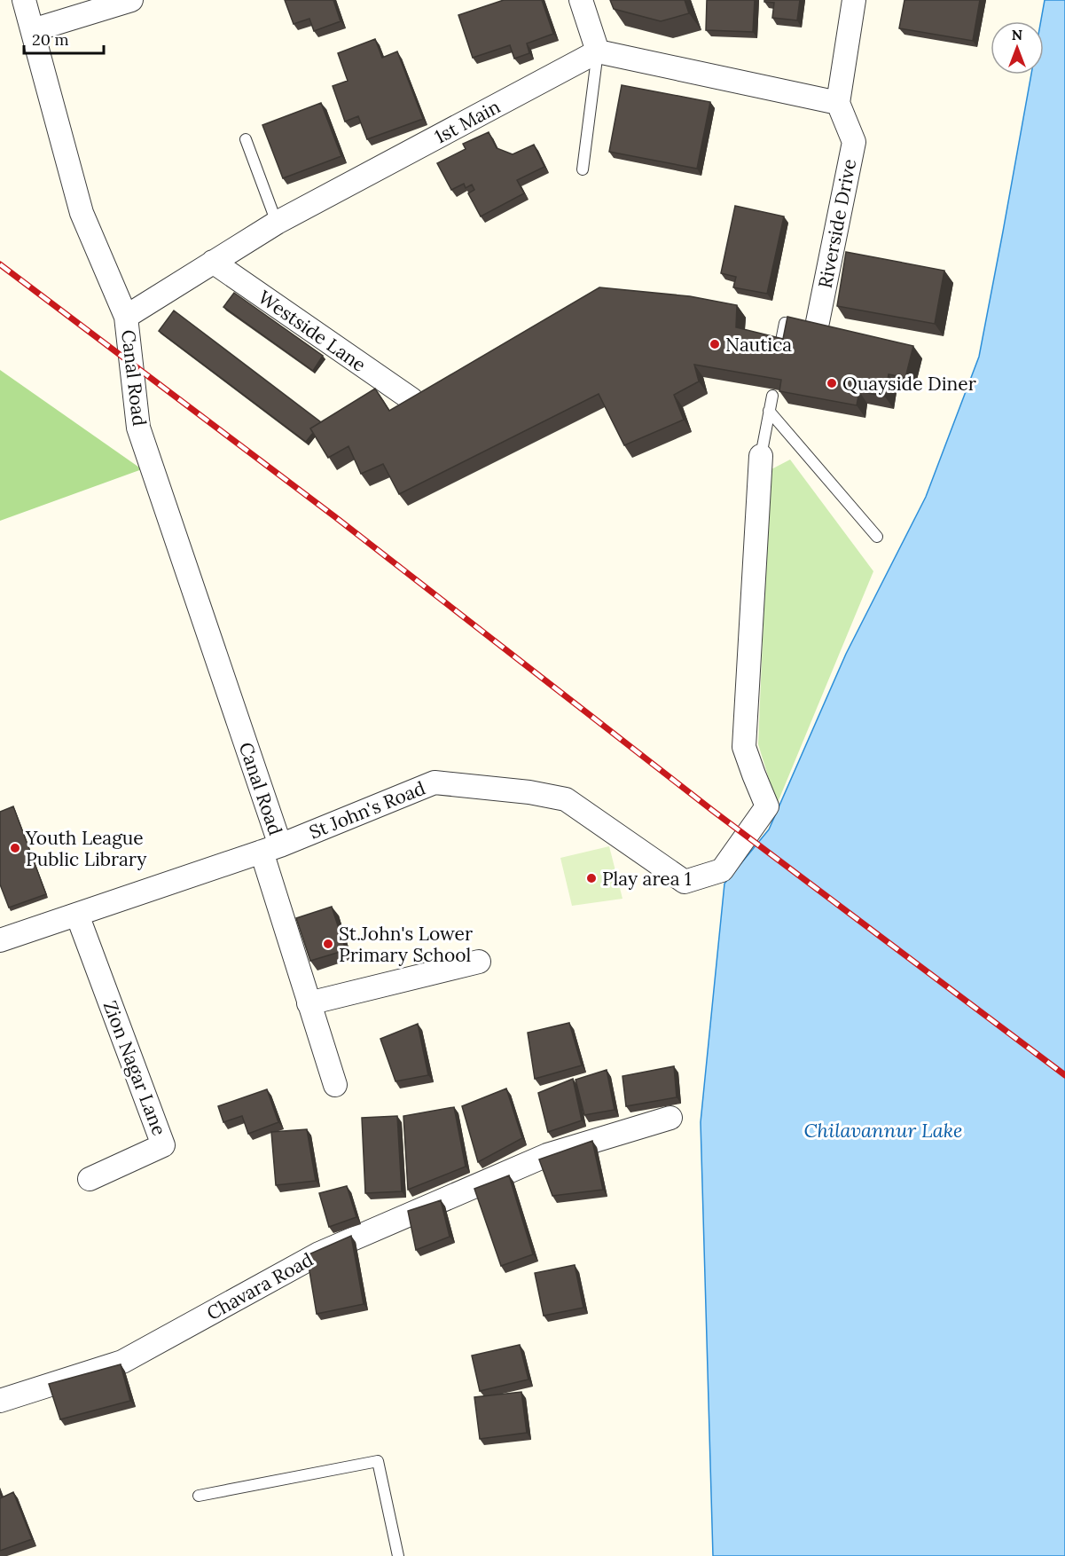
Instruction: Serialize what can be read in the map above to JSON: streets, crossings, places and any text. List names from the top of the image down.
{
  "streets": {
    "street": [
      "1st Main",
      "Riverside Drive",
      "Westside Lane",
      "Canal Road",
      "St John's Road",
      "Zion Nagar Lane",
      "Chavara Road"
    ]
  },
  "crossings": [
    ["1st Main", "Westside Lane"],
    ["1st Main", "Canal Road"],
    ["Canal Road", "St John's Road"],
    ["St John's Road", "Zion Nagar Lane"]
  ],
  "water": ["Chilavannur Lake"],
  "places": [
    "Nautica",
    "Quayside Diner",
    "Youth League Public Library",
    "Play area 1",
    "St.John's Lower Primary School"
  ],
  "scale_bar": "20 m",
  "north": "top"
}
